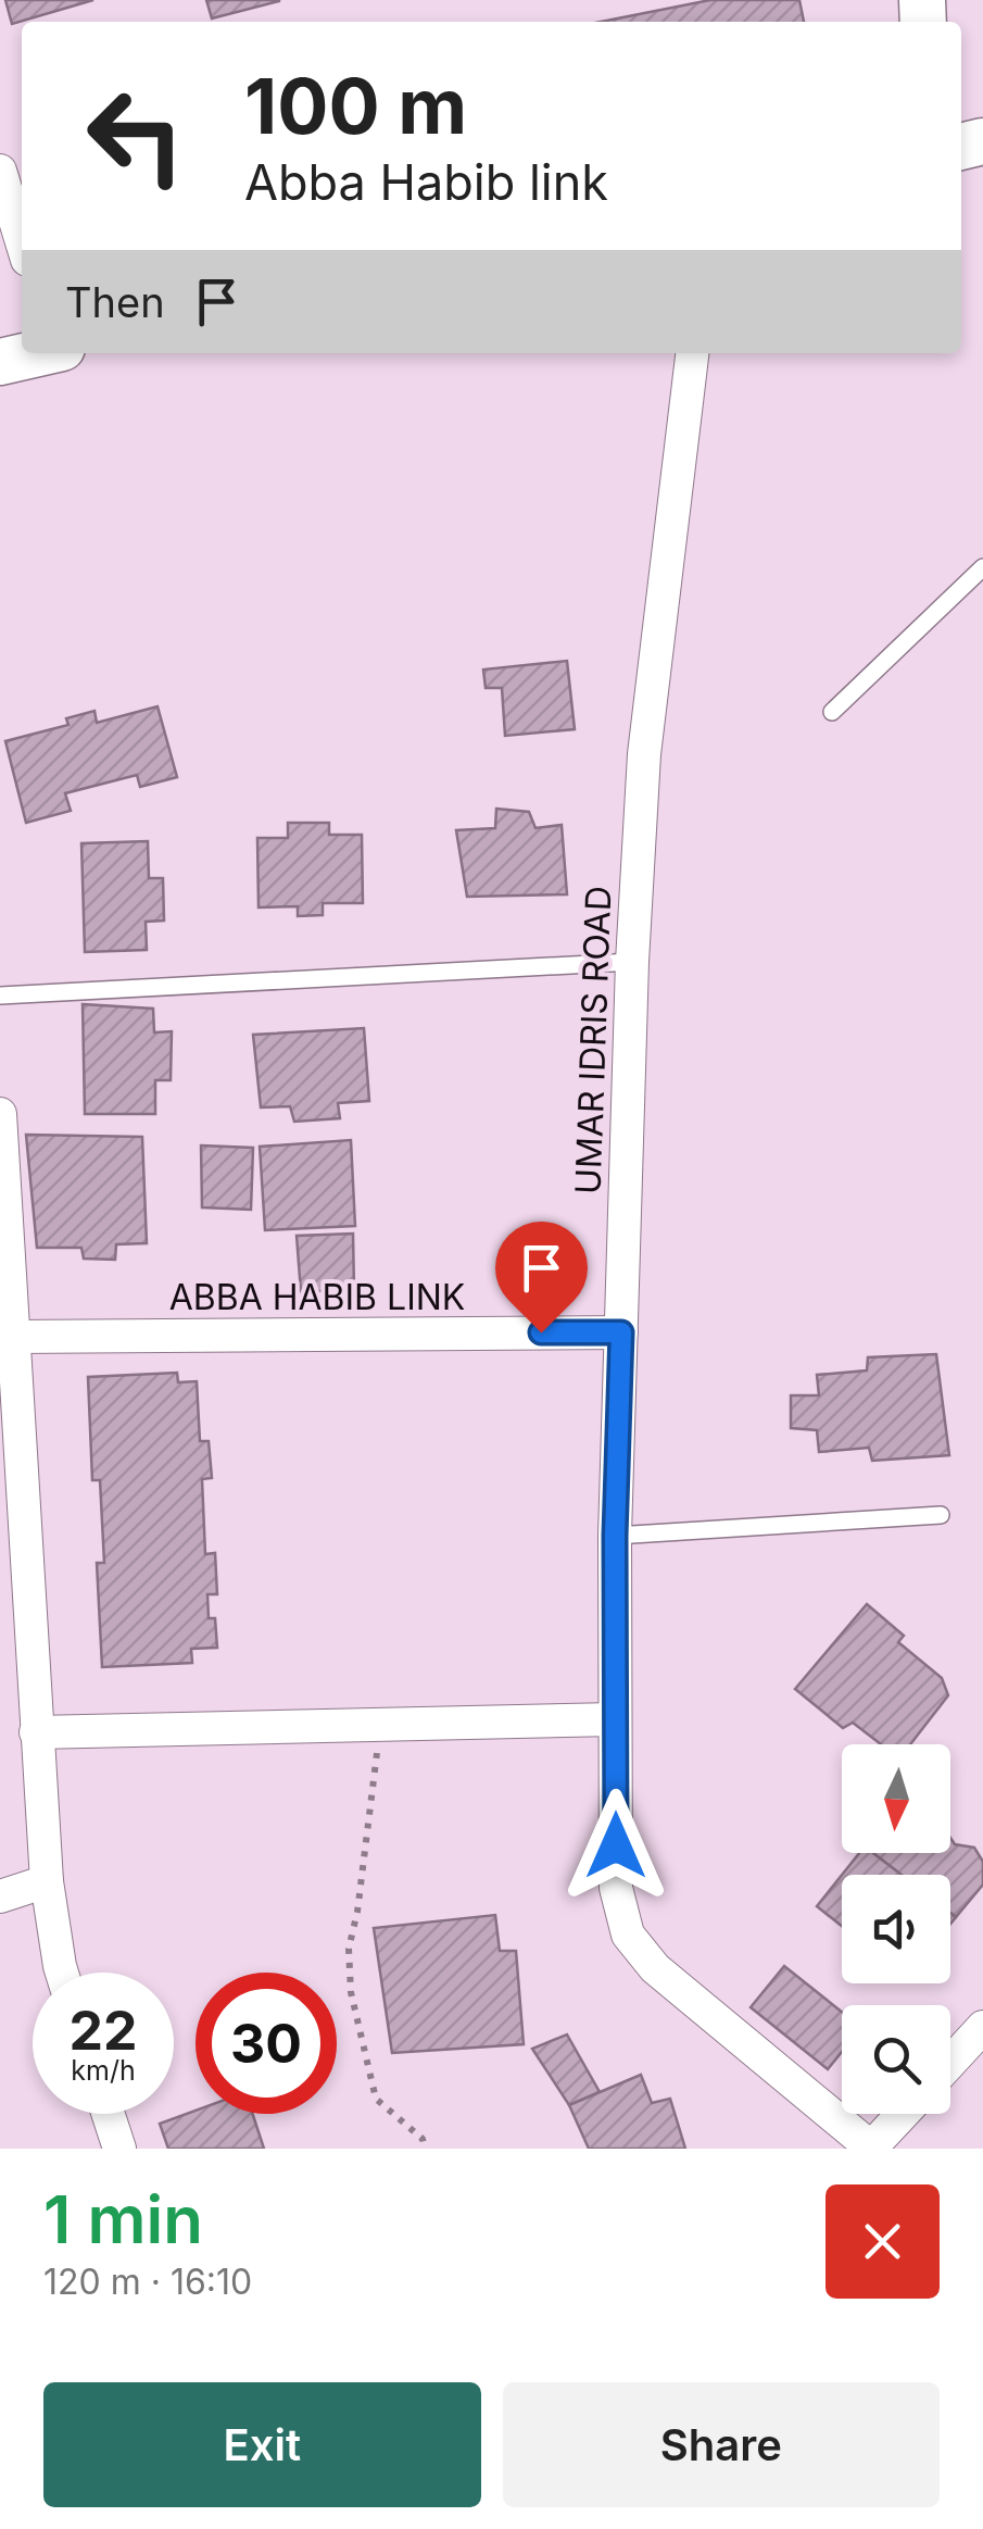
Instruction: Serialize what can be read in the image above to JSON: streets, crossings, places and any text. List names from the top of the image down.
{
  "streets": {
    "street": ["UMAR IDRIS ROAD", "ABBA HABIB LINK"]
  },
  "crossings": [
    ["UMAR IDRIS ROAD", "ABBA HABIB LINK"]
  ],
  "north": "bottom",
  "page": {
    "turn": ["100 m", "Abba Habib link"],
    "then": "Then",
    "speed": "22 km/h",
    "limit": "30",
    "heading": ["1 min", "120 m · 16:10"],
    "buttons": ["Exit", "Share"]
  }
}
